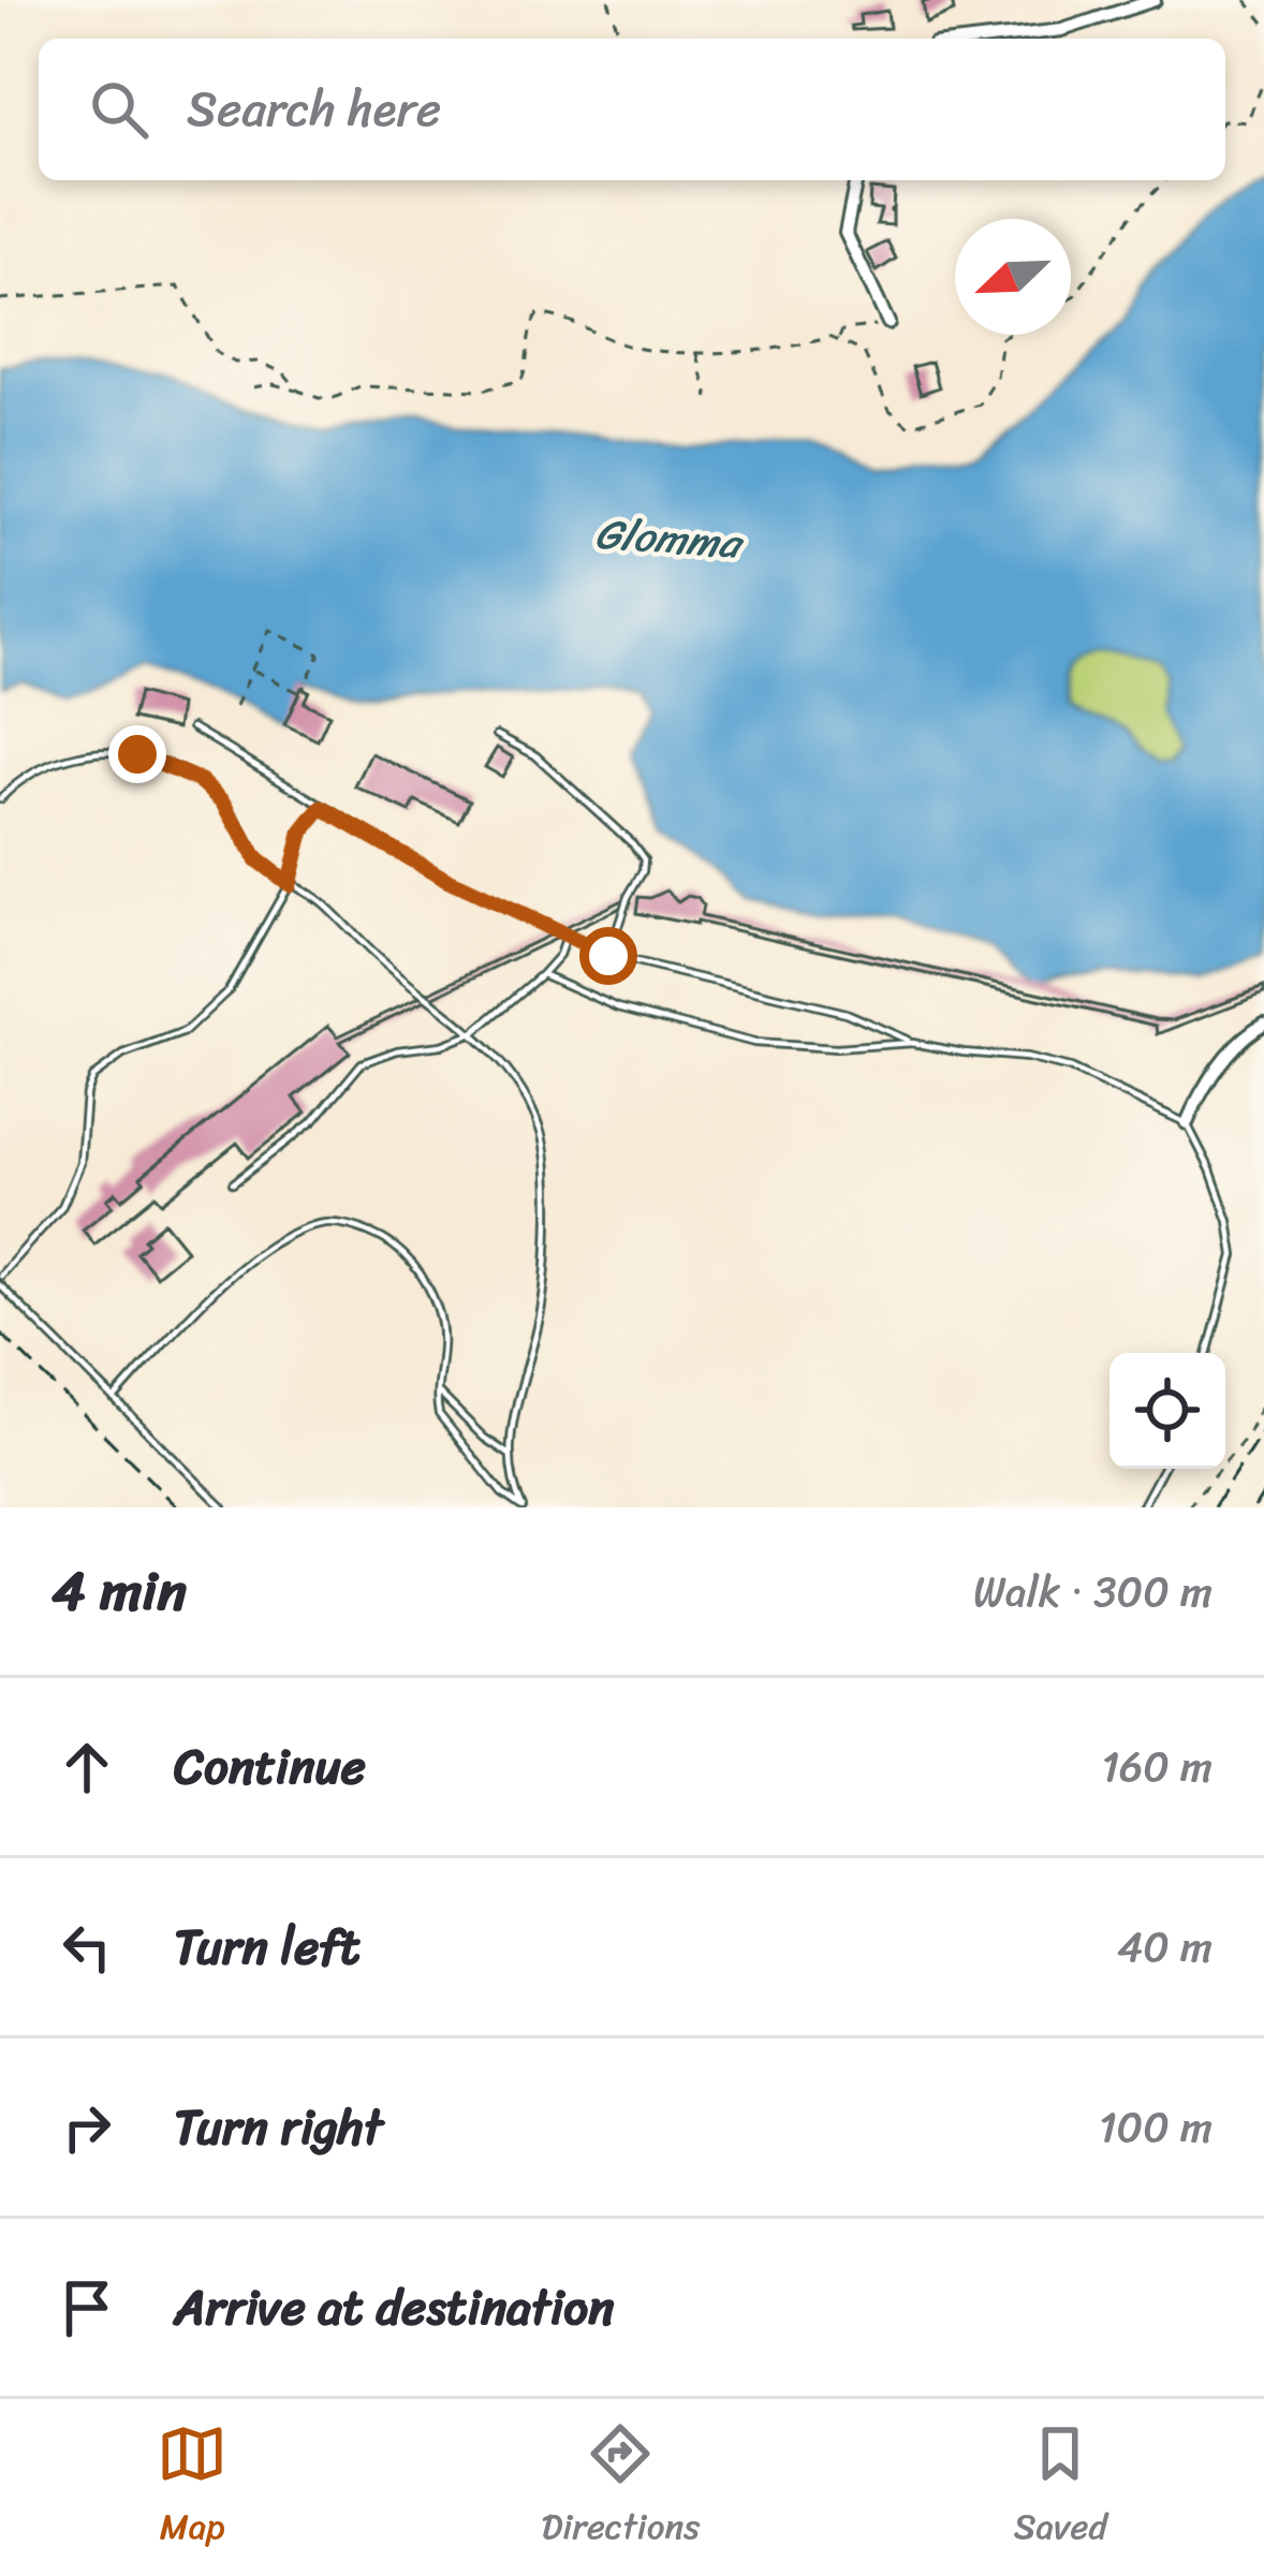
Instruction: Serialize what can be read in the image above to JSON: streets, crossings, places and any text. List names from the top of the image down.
{
  "water": ["Glomma"],
  "north": "bottom left",
  "page": {
    "search": "Search here",
    "heading": ["4 min", "Walk · 300 m"],
    "list": [
      ["Continue", "160 m"],
      ["Turn left", "40 m"],
      ["Turn right", "100 m"],
      "Arrive at destination"
    ],
    "nav": ["Map", "Directions", "Saved"]
  }
}
